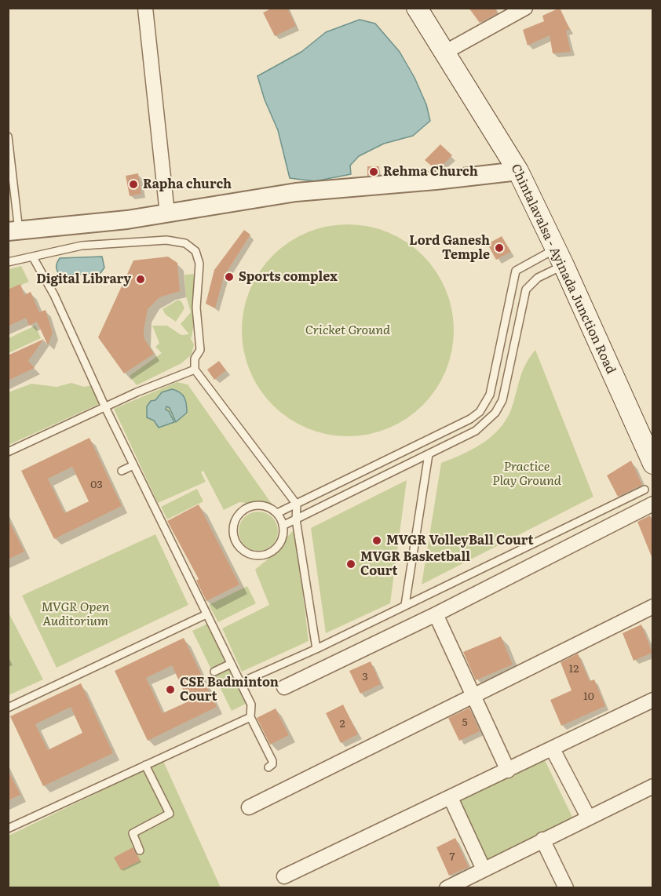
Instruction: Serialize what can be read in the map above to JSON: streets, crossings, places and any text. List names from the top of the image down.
{
  "streets": {
    "main road": ["Chintalavalsa - Ayinada Junction Road"]
  },
  "parks": ["Cricket Ground", "Practice Play Ground", "MVGR Open Auditorium"],
  "places": [
    "Rehma Church",
    "Rapha church",
    "Lord Ganesh Temple",
    "Sports complex",
    "Digital Library",
    "MVGR VolleyBall Court",
    "MVGR Basketball Court",
    "CSE Badminton Court"
  ],
  "house_numbers": [
    "03",
    "12",
    "3",
    "10",
    "5",
    "2",
    "7"
  ]
}
